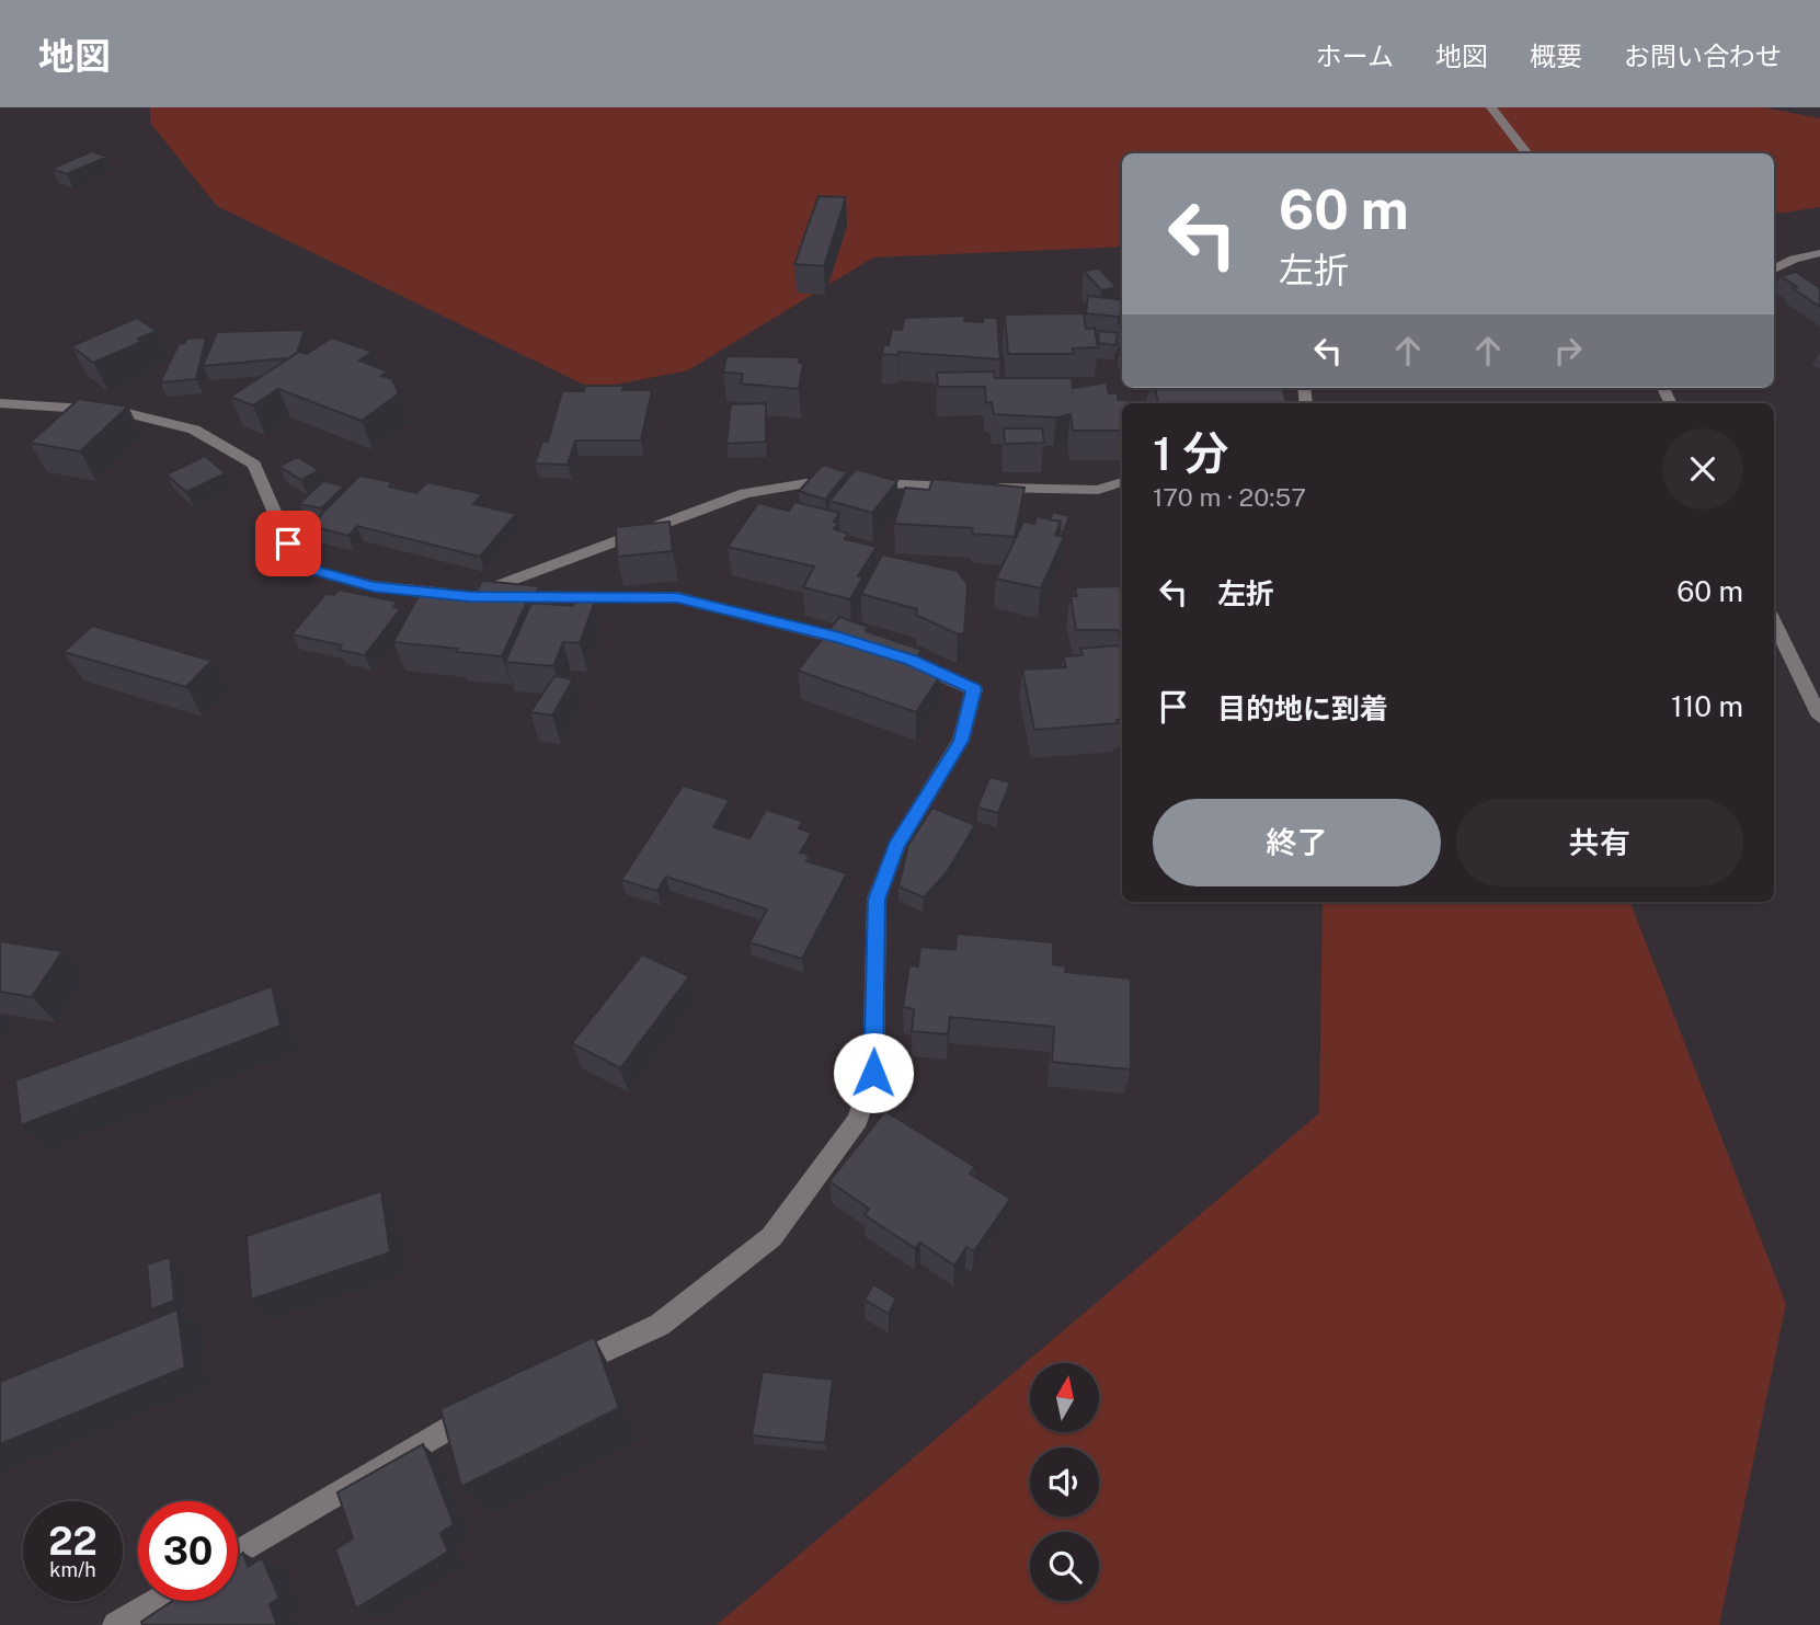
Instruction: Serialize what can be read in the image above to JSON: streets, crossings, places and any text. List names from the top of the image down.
{
  "north": "top",
  "page": {
    "header": "地図",
    "nav": [
      "ホーム",
      "地図",
      "概要",
      "お問い合わせ"
    ],
    "turn": ["60 m", "左折"],
    "heading": ["1 分", "170 m · 20:57"],
    "list": [
      {
        "name": "左折",
        "value": "60 m"
      },
      {
        "name": "目的地に到着",
        "value": "110 m"
      }
    ],
    "buttons": ["終了", "共有"],
    "speed": "22 km/h",
    "limit": "30"
  }
}
